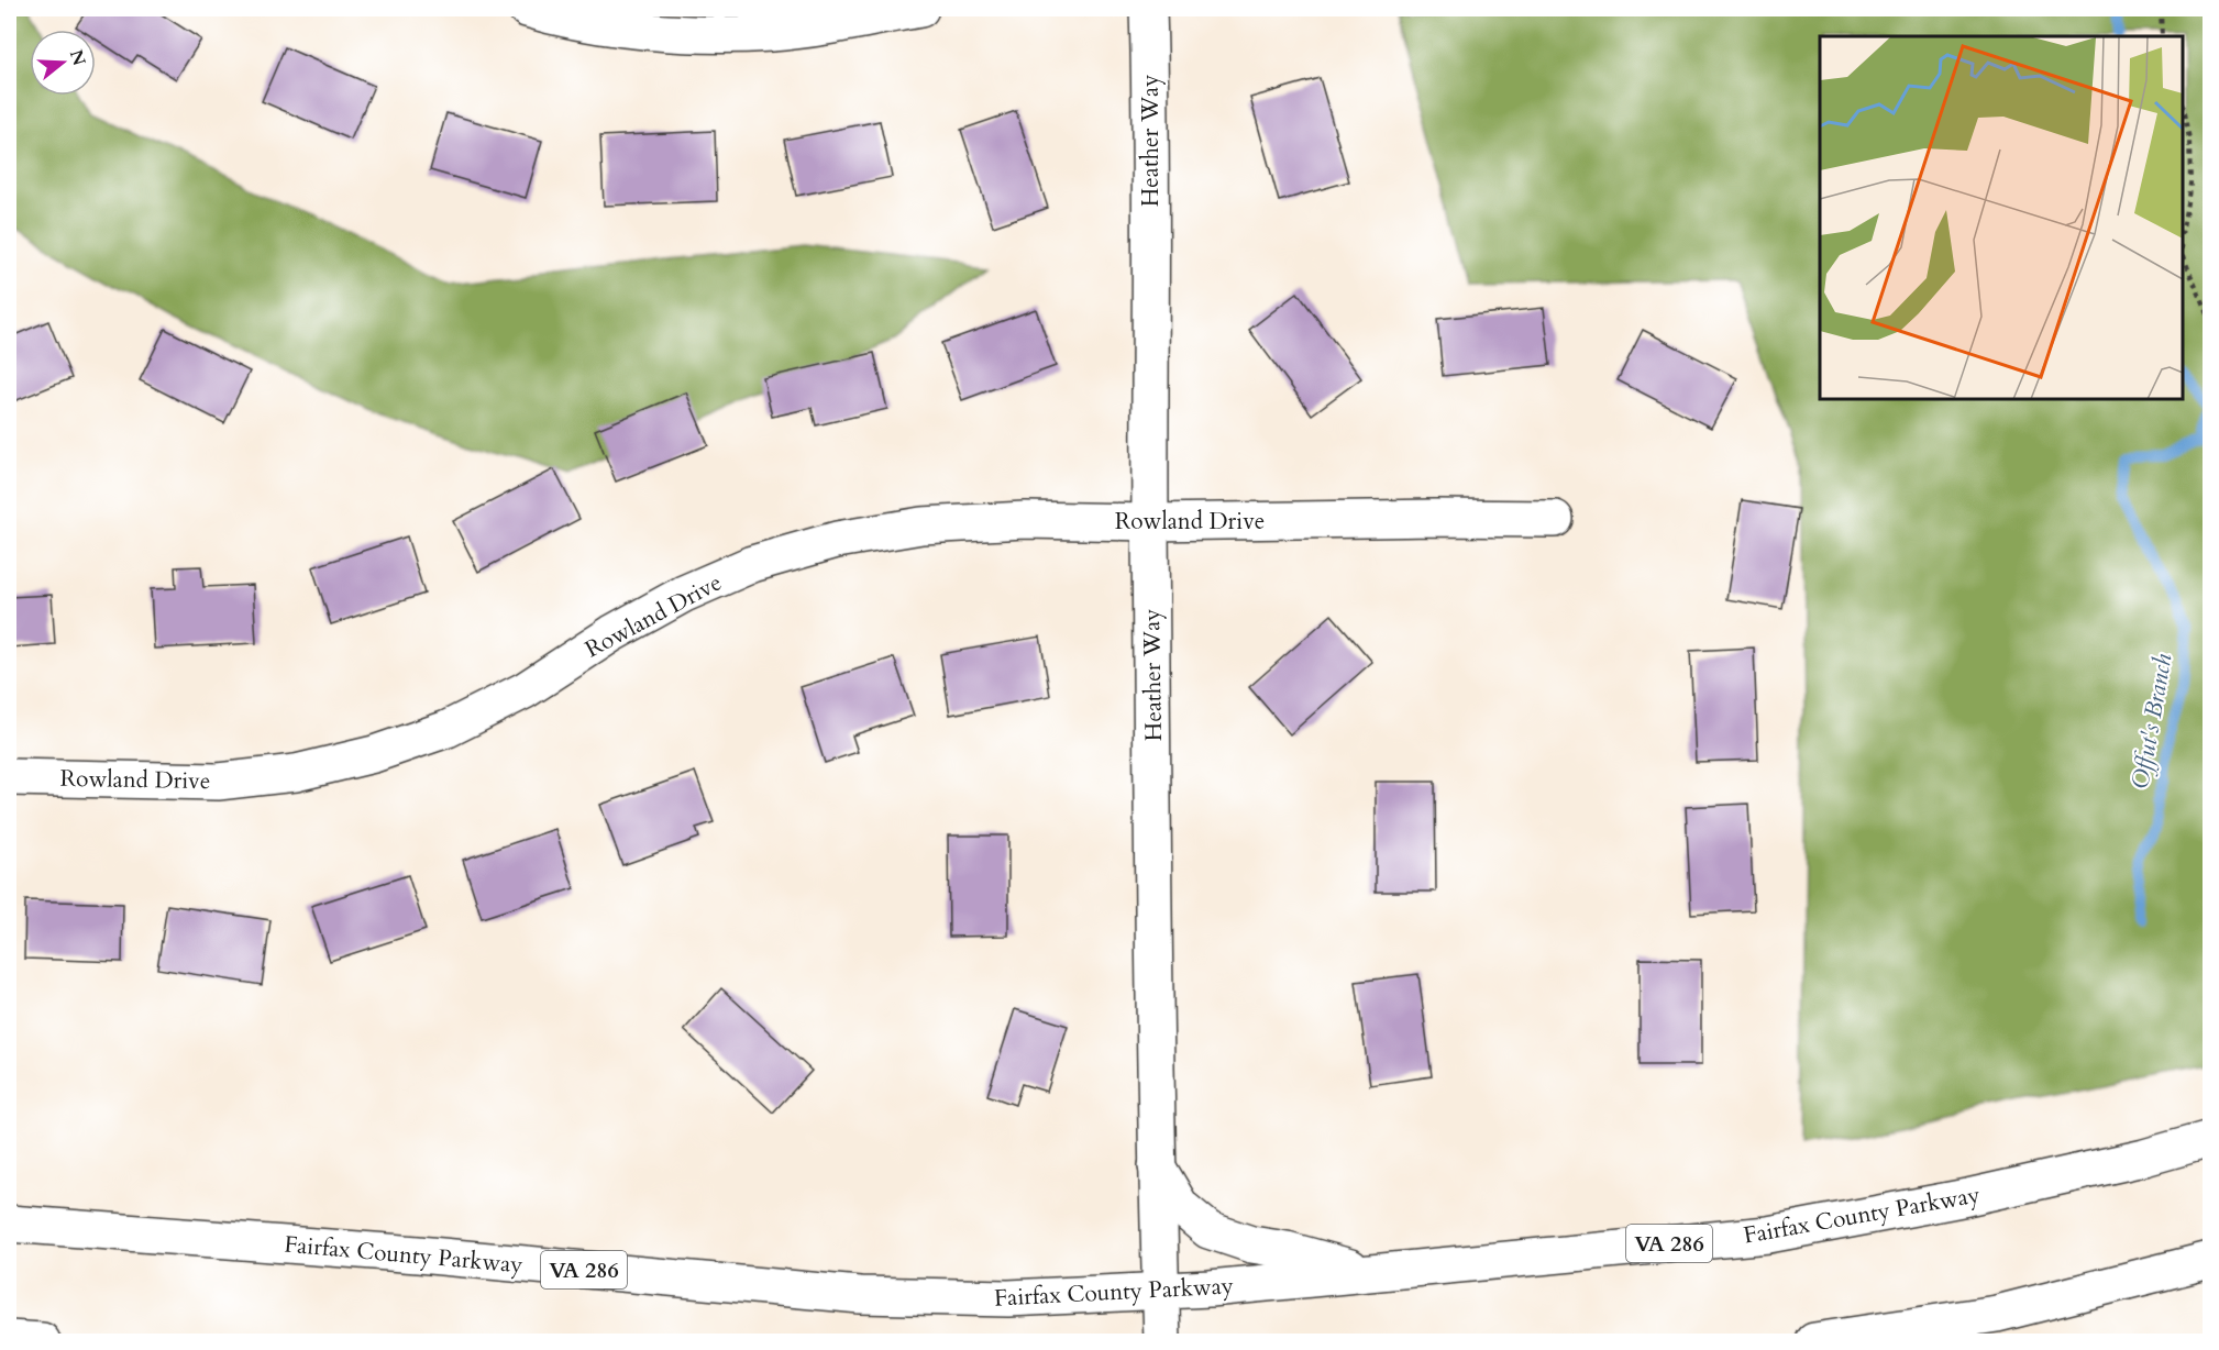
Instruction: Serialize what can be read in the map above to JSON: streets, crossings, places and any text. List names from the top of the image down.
{
  "streets": {
    "main road": [
      "Heather Way",
      "Rowland Drive",
      "Fairfax County Parkway",
      "VA 286"
    ]
  },
  "crossings": [
    ["Heather Way", "Rowland Drive"],
    ["Heather Way", "Fairfax County Parkway"]
  ],
  "water": ["Offut's Branch"],
  "north": "right"
}
